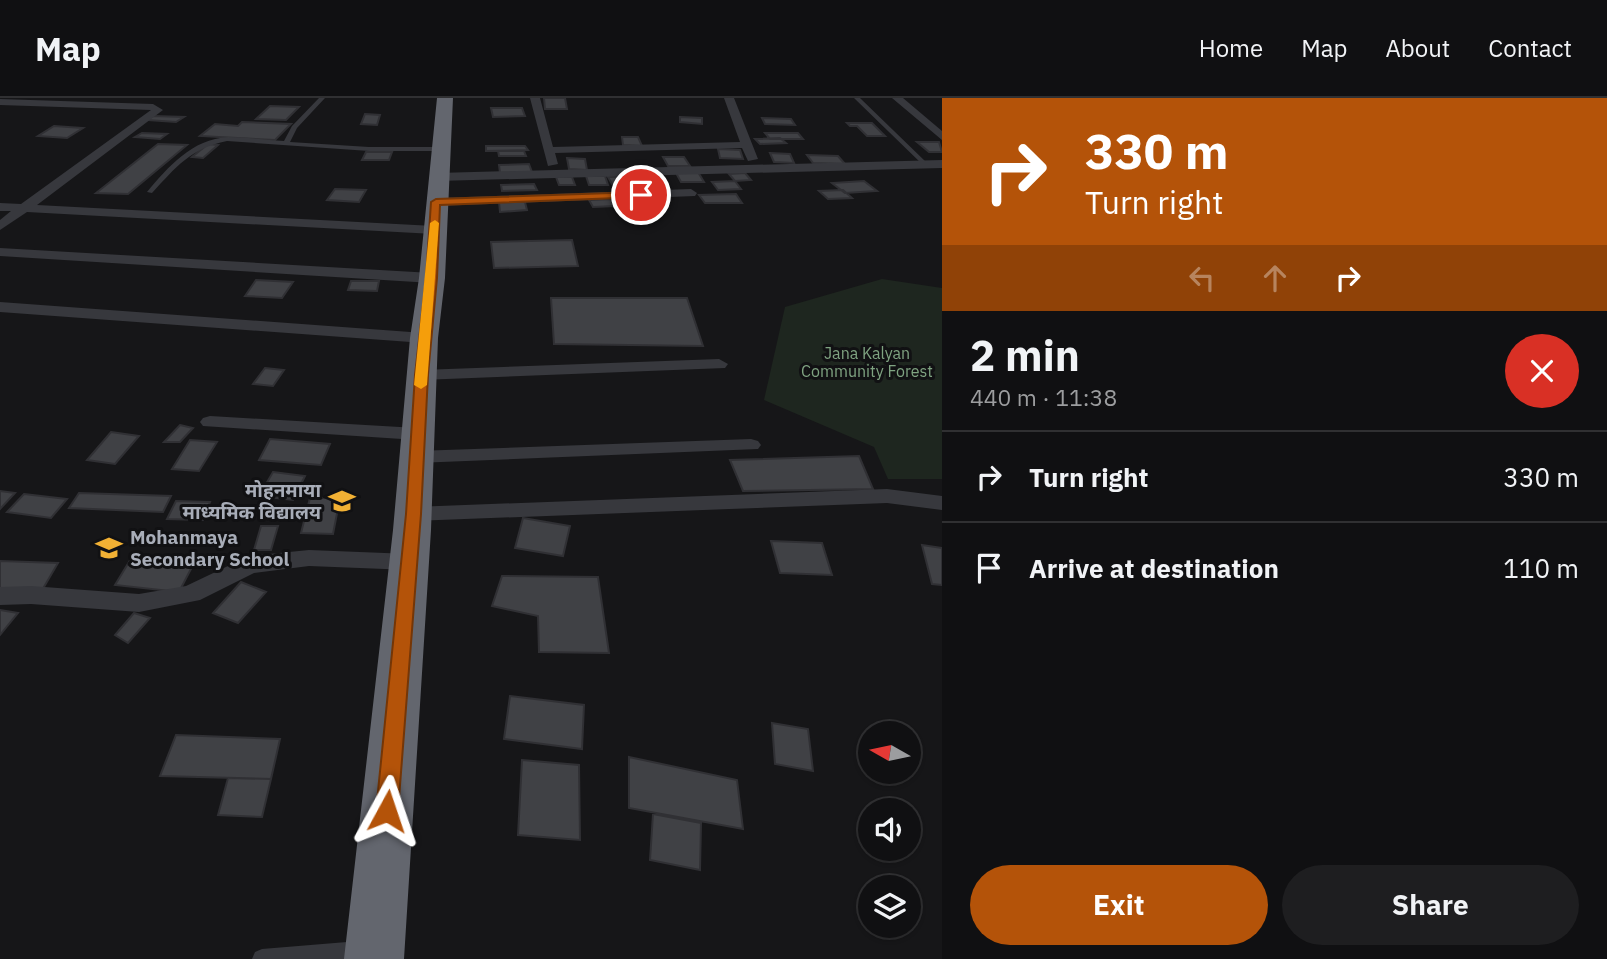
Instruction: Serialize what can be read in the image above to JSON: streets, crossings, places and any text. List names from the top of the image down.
{
  "parks": ["Jana Kalyan Community Forest"],
  "places": {
    "school or university": ["मोहनमाया माध्यमिक विद्यालय", "Mohanmaya Secondary School"]
  },
  "north": "left",
  "page": {
    "header": "Map",
    "nav": [
      "Home",
      "Map",
      "About",
      "Contact"
    ],
    "turn": ["330 m", "Turn right"],
    "heading": ["2 min", "440 m · 11:38"],
    "list": [
      {
        "name": "Turn right",
        "value": "330 m"
      },
      {
        "name": "Arrive at destination",
        "value": "110 m"
      }
    ],
    "buttons": ["Exit", "Share"]
  }
}
